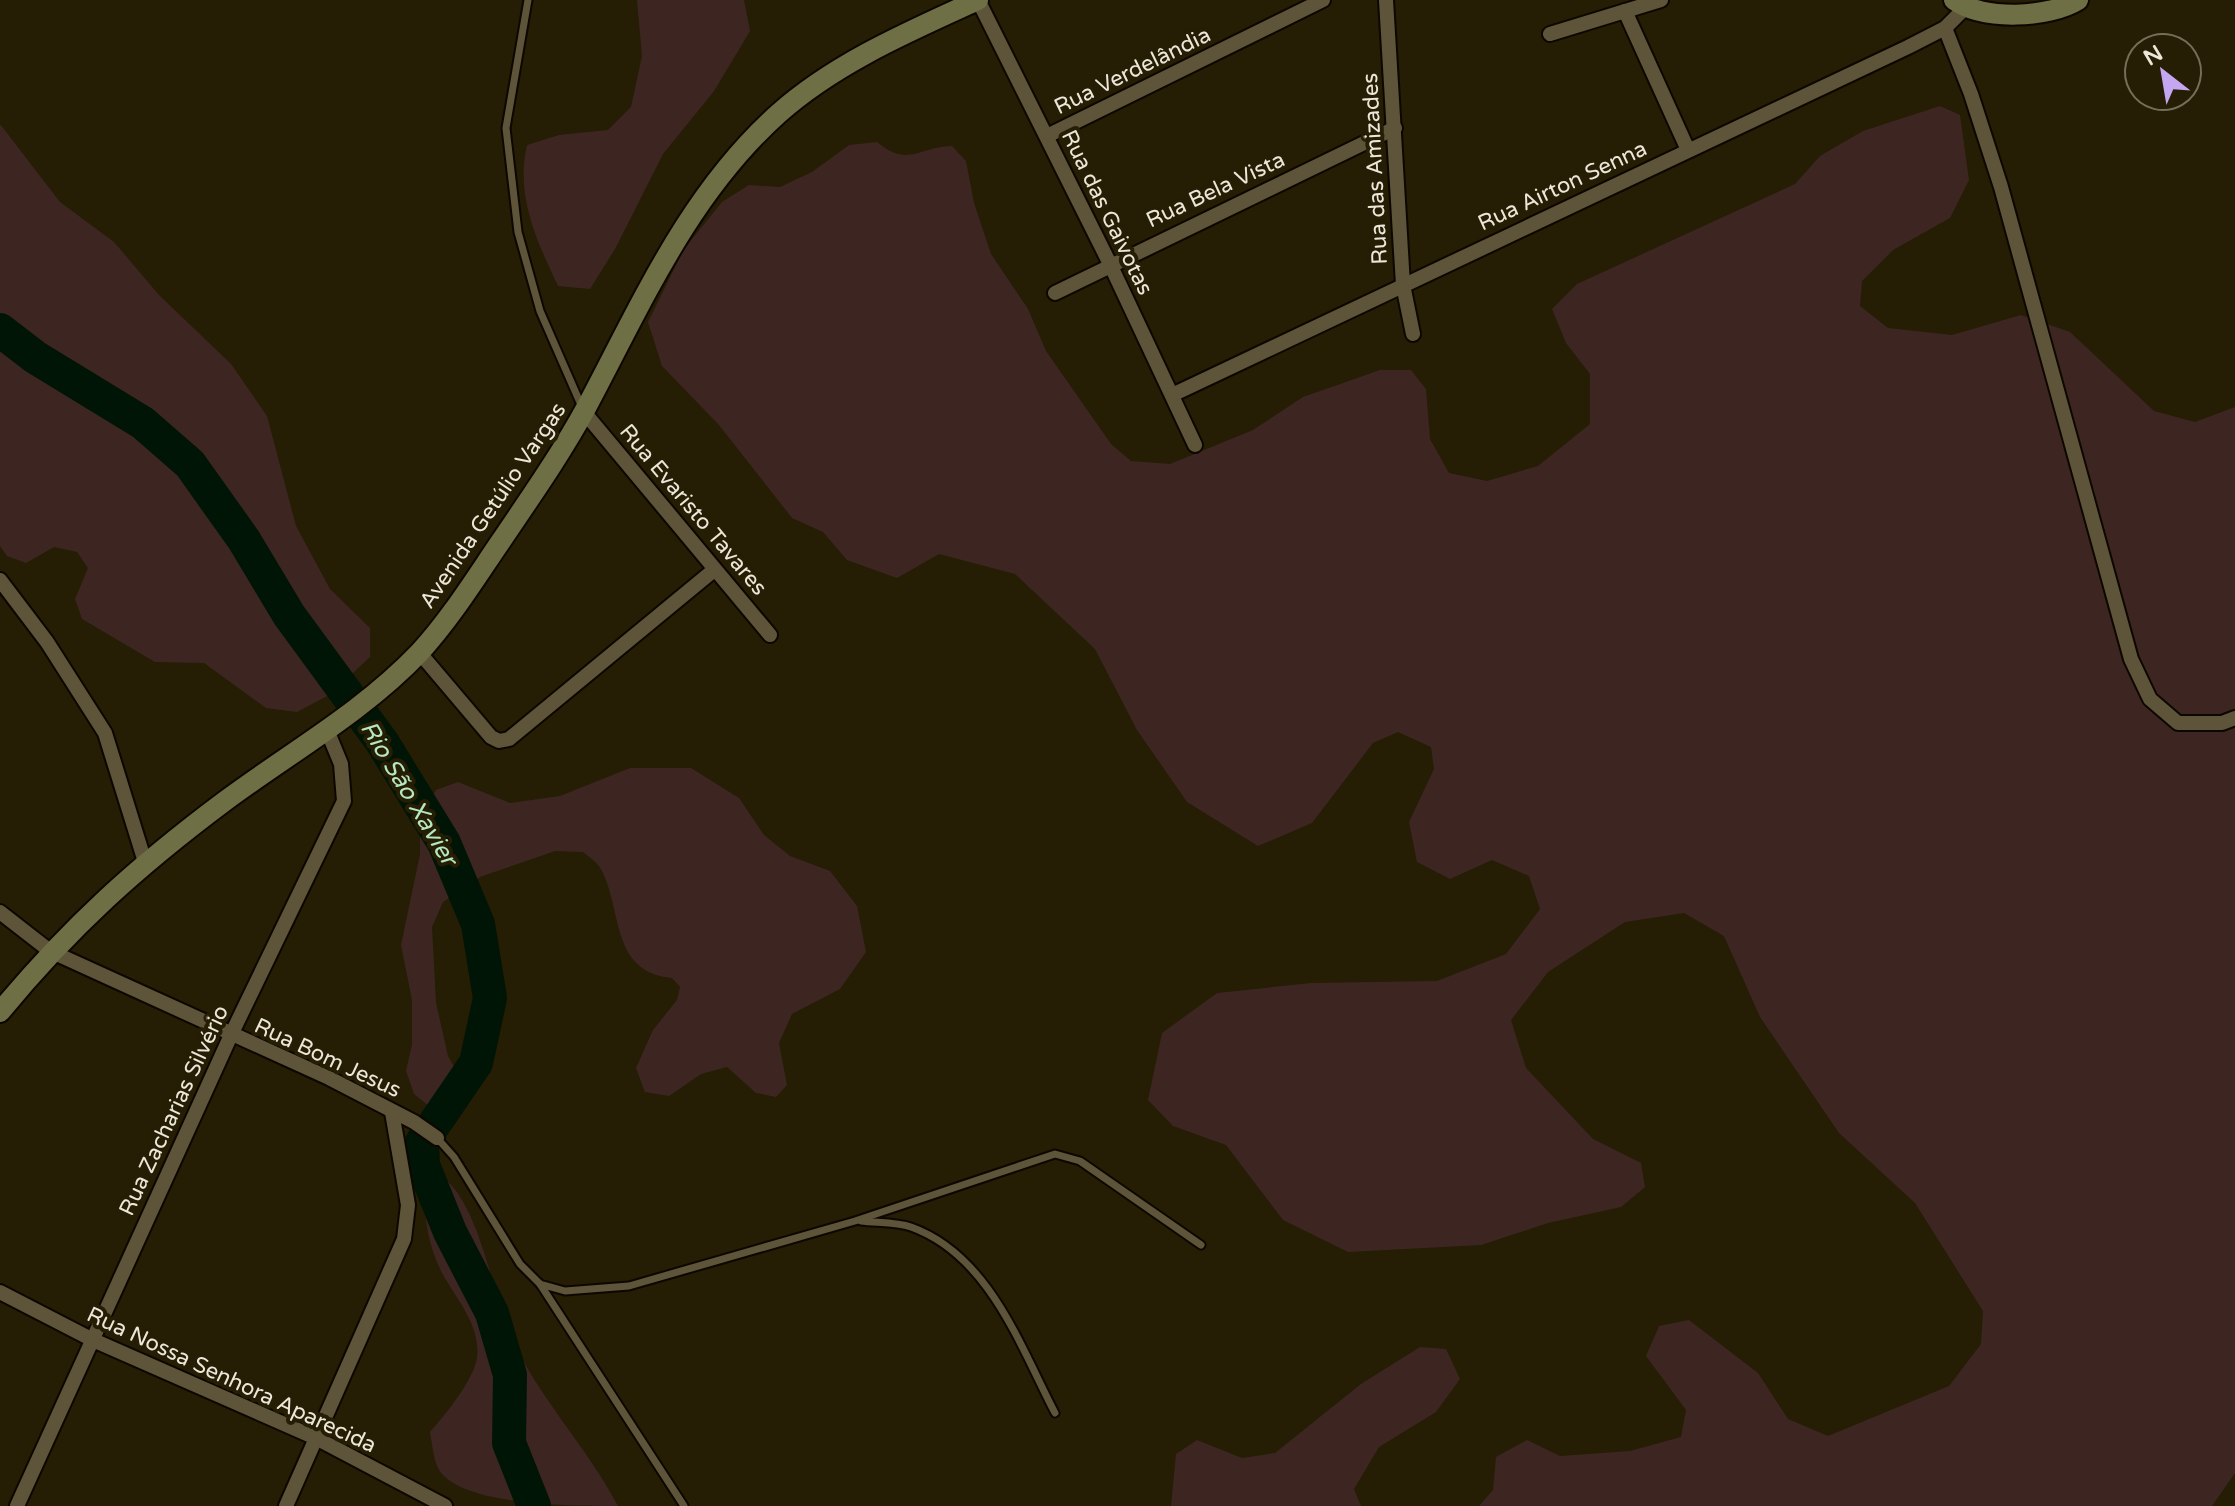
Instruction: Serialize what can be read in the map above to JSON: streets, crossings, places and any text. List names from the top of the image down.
{
  "streets": {
    "street": [
      "Rua Verdelândia",
      "Rua das Amizades",
      "Rua Airton Senna",
      "Rua Bela Vista",
      "Rua das Gaivotas",
      "Avenida Getúlio Vargas",
      "Rua Evaristo Tavares",
      "Rua Bom Jesus",
      "Rua Zacharias Silvério",
      "Rua Nossa Senhora Aparecida"
    ]
  },
  "crossings": [
    ["Rua Verdelândia", "Rua das Gaivotas"],
    ["Rua das Amizades", "Rua Airton Senna"],
    ["Rua das Amizades", "Rua Bela Vista"],
    ["Rua Airton Senna", "Rua das Gaivotas"],
    ["Rua Bela Vista", "Rua das Gaivotas"],
    ["Rua das Gaivotas", "Avenida Getúlio Vargas"],
    ["Avenida Getúlio Vargas", "Rua Evaristo Tavares"],
    ["Avenida Getúlio Vargas", "Rua Bom Jesus"],
    ["Avenida Getúlio Vargas", "Rua Zacharias Silvério"],
    ["Rua Bom Jesus", "Rua Zacharias Silvério"],
    ["Rua Zacharias Silvério", "Rua Nossa Senhora Aparecida"]
  ],
  "water": ["Rio São Xavier"],
  "north": "top left"
}
